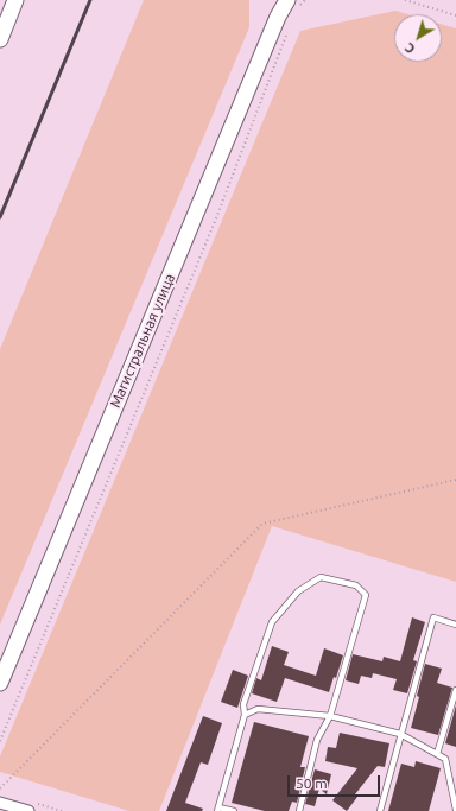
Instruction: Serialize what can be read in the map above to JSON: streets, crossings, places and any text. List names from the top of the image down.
{
  "streets": {
    "street": ["Магистральная улица"]
  },
  "scale_bar": "50 m",
  "north": "bottom left"
}
